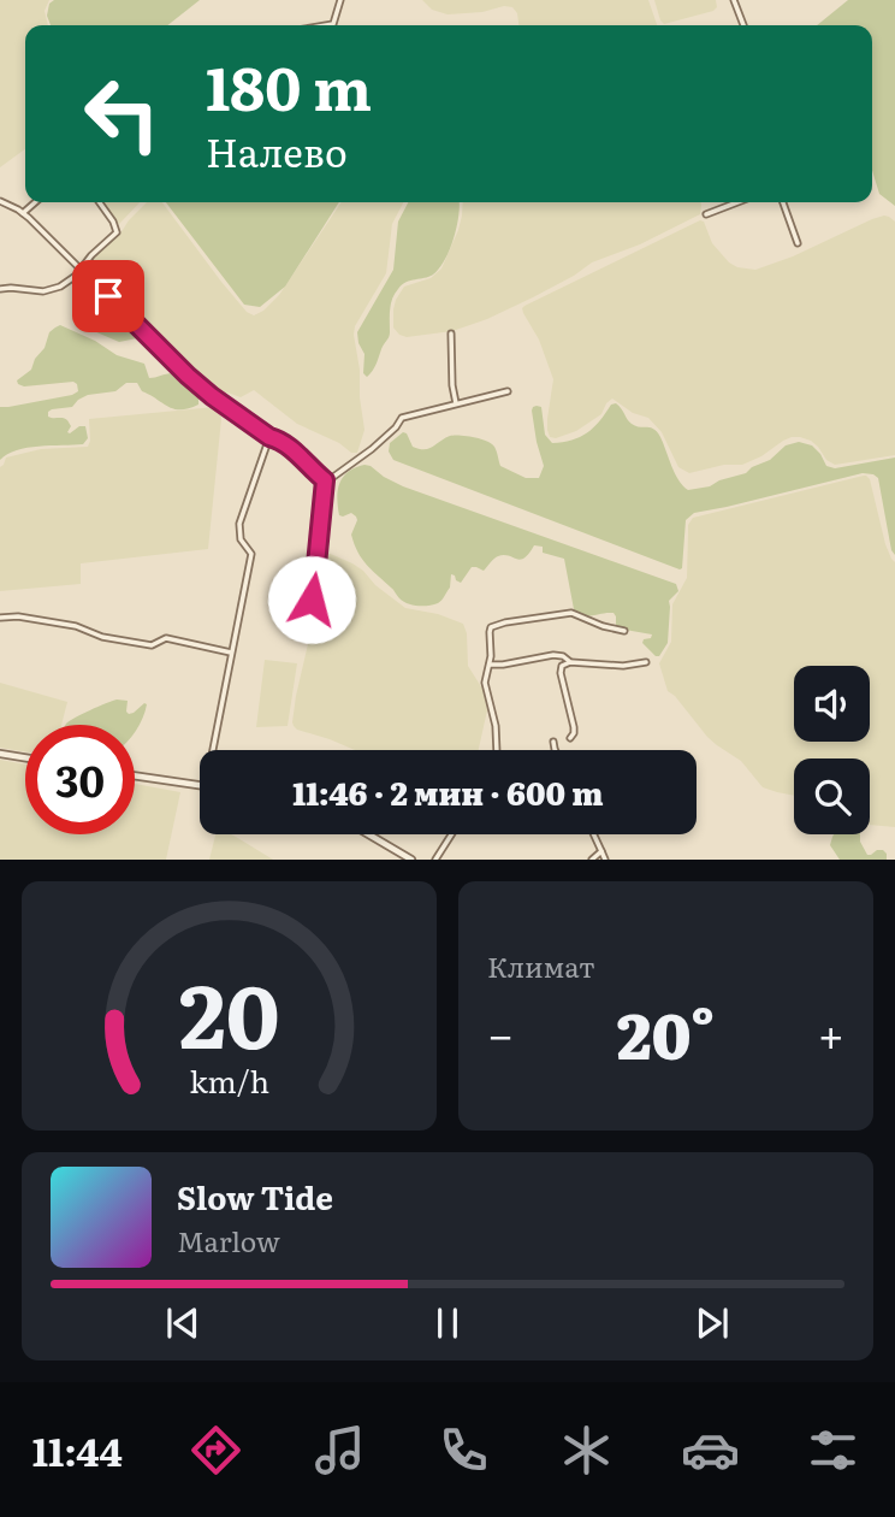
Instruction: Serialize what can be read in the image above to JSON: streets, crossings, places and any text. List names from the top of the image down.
{
  "page": {
    "turn": ["180 m", "Налево"],
    "limit": "30",
    "trip": "11:46 · 2 мин · 600 m",
    "tile": "Климат",
    "heat": ["−", "20°", "+"],
    "song": ["Slow Tide", "Marlow"],
    "tabs": "11:44",
    "gauge": ["20", "km/h"]
  }
}
